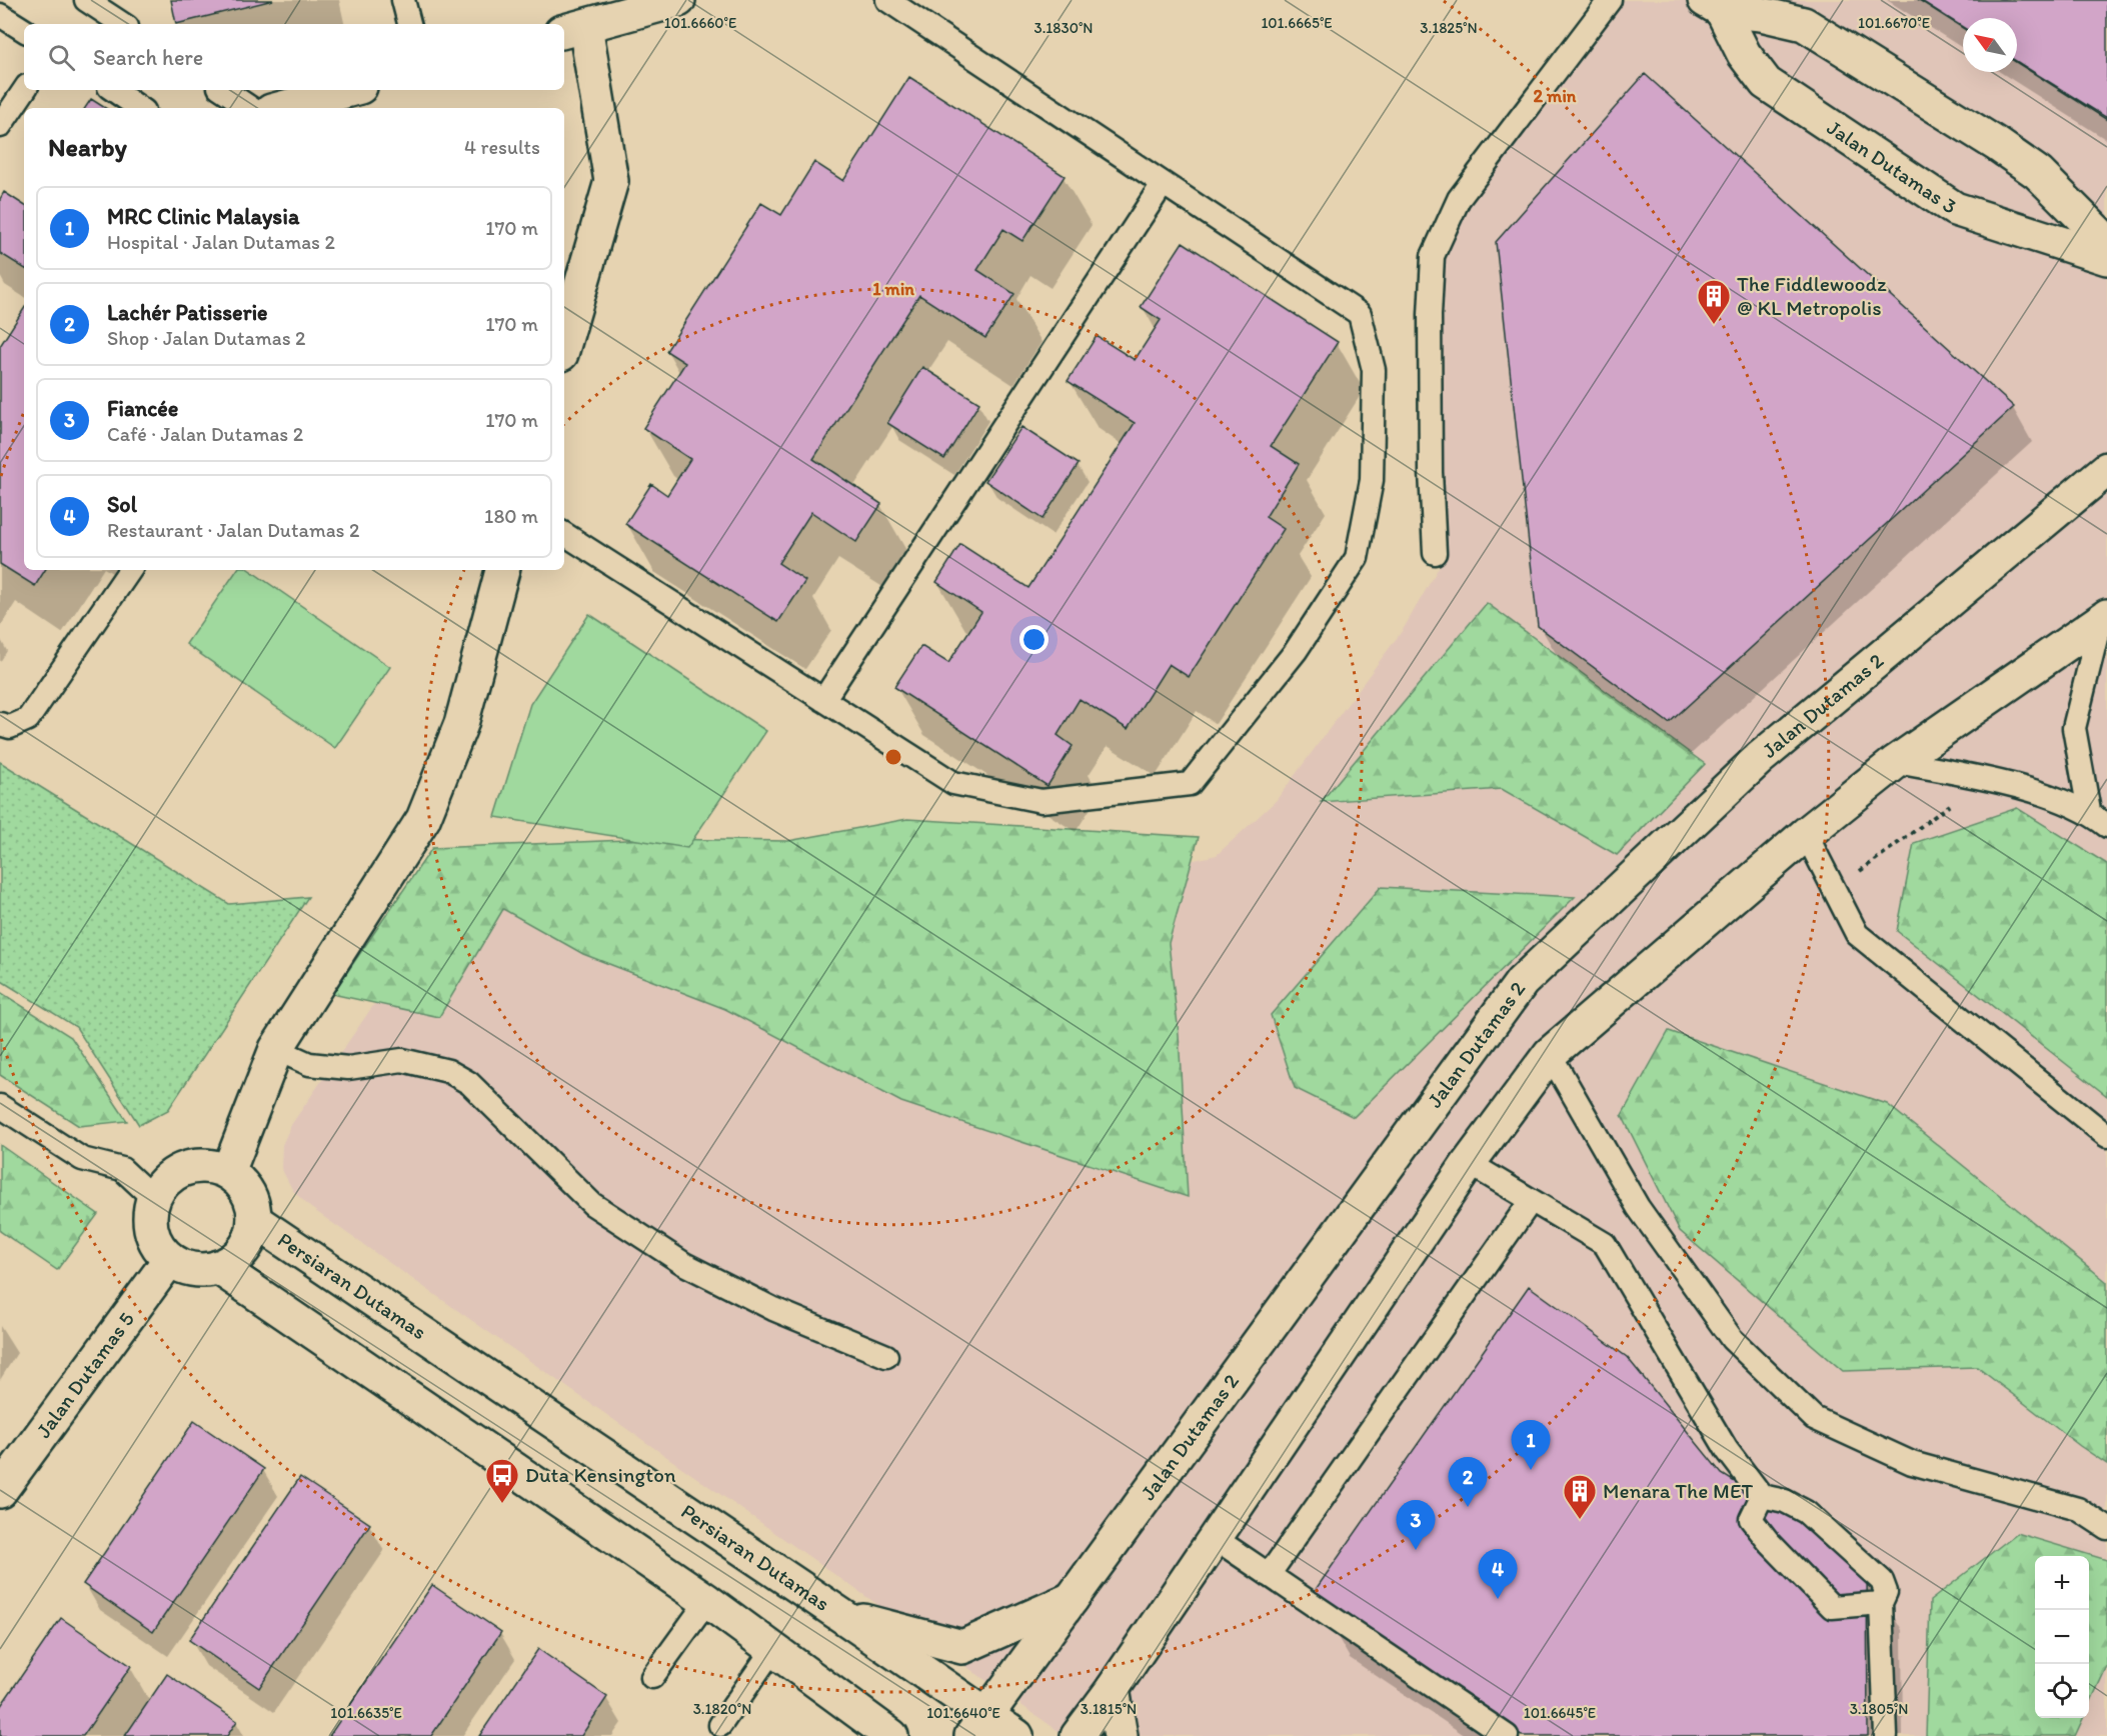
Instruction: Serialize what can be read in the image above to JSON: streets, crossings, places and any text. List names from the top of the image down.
{
  "streets": {
    "street": [
      "Jalan Dutamas 3",
      "Jalan Dutamas 2",
      "Persiaran Dutamas",
      "Jalan Dutamas 5"
    ]
  },
  "crossings": [
    ["Jalan Dutamas 2", "Persiaran Dutamas"],
    ["Persiaran Dutamas", "Jalan Dutamas 5"]
  ],
  "places": {
    "building": ["The Fiddlewoodz @ KL Metropolis", "Menara The MET"],
    "bus stop": ["Duta Kensington"]
  },
  "north": "top left",
  "page": {
    "search": "Search here",
    "heading": ["Nearby", "4 results"],
    "list": [
      {
        "mark": "1",
        "name": "MRC Clinic Malaysia",
        "note": "Hospital · Jalan Dutamas 2",
        "value": "170 m"
      },
      {
        "mark": "2",
        "name": "Lachér Patisserie",
        "note": "Shop · Jalan Dutamas 2",
        "value": "170 m"
      },
      {
        "mark": "3",
        "name": "Fiancée",
        "note": "Café · Jalan Dutamas 2",
        "value": "170 m"
      },
      {
        "mark": "4",
        "name": "Sol",
        "note": "Restaurant · Jalan Dutamas 2",
        "value": "180 m"
      }
    ],
    "pins": [
      "1",
      "2",
      "3",
      "4"
    ],
    "map_buttons": ["+", "−"]
  },
  "coordinates": [
    "101.6670°E",
    "101.6660°E",
    "101.6665°E",
    "3.1830°N",
    "3.1825°N",
    "3.1820°N",
    "3.1815°N",
    "3.1805°N",
    "101.6635°E",
    "101.6640°E",
    "101.6645°E"
  ],
  "rings": ["2 min", "1 min"]
}
